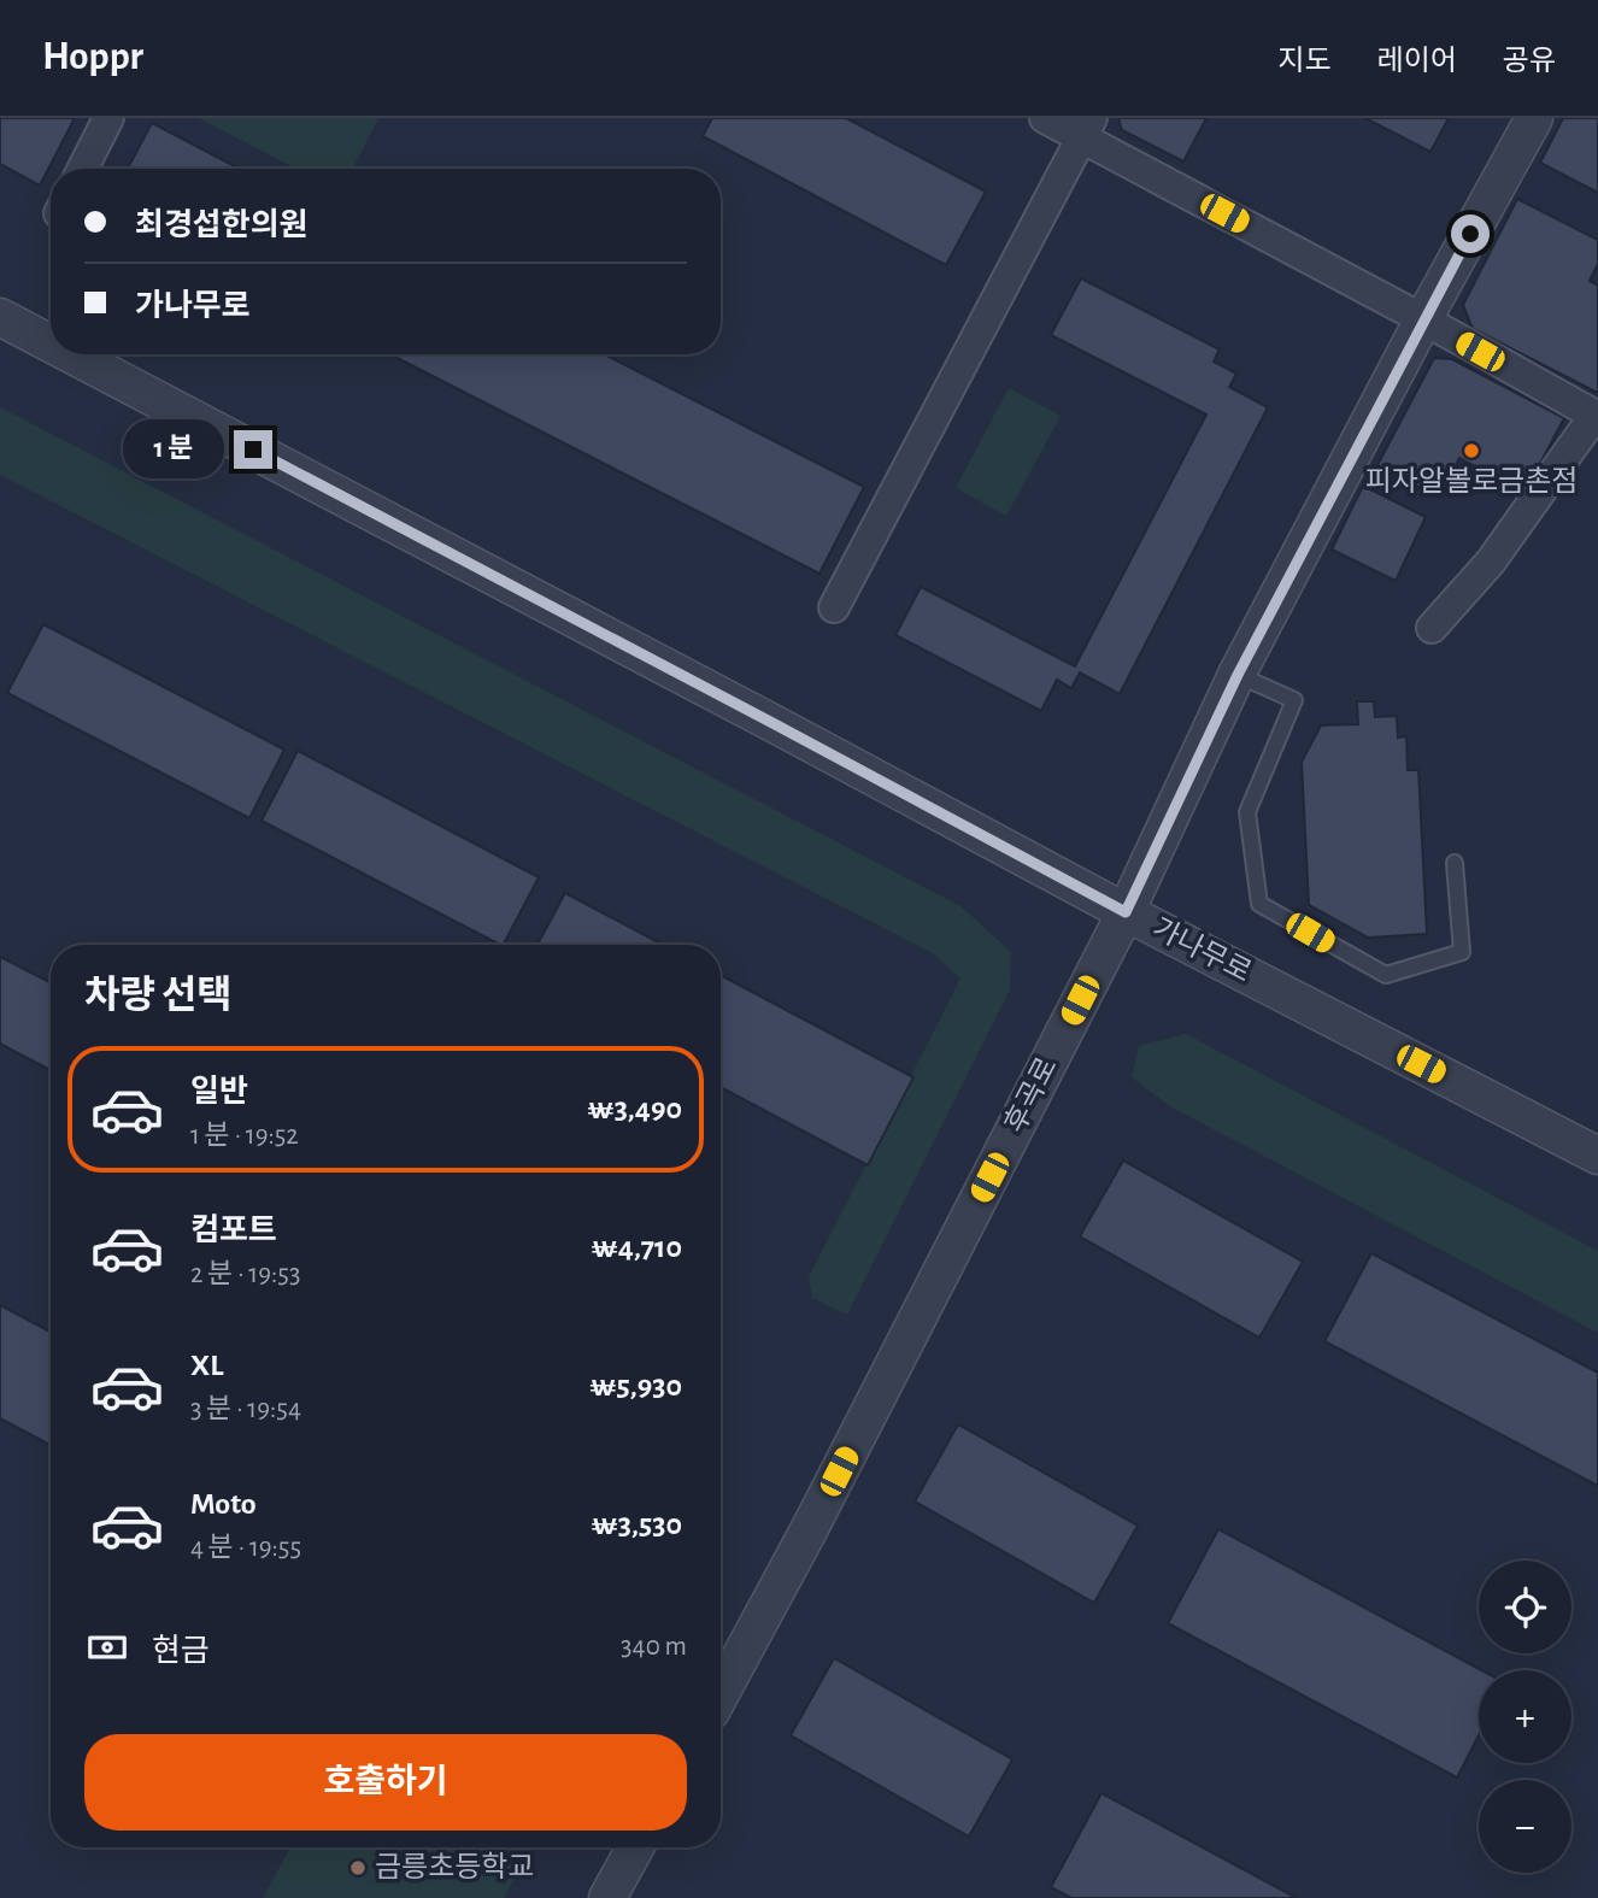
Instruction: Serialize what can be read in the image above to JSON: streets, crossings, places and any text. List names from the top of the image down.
{
  "streets": {
    "street": ["가나무로", "후곡로"]
  },
  "crossings": [
    ["가나무로", "후곡로"]
  ],
  "places": ["피자알볼로금촌점", "금릉초등학교"],
  "page": {
    "header": "Hoppr",
    "nav": ["지도", "레이어", "공유"],
    "banner": ["최경섭한의원", "가나무로"],
    "bubble": "1 분",
    "heading": "차량 선택",
    "list": [
      {
        "name": "일반",
        "note": "1 분 · 19:52",
        "value": "₩3,490"
      },
      {
        "name": "컴포트",
        "note": "2 분 · 19:53",
        "value": "₩4,710"
      },
      {
        "name": "XL",
        "note": "3 분 · 19:54",
        "value": "₩5,930"
      },
      {
        "name": "Moto",
        "note": "4 분 · 19:55",
        "value": "₩3,530"
      }
    ],
    "map_buttons": ["+", "−"],
    "pay": ["현금", "340 m"],
    "buttons": "호출하기"
  }
}
